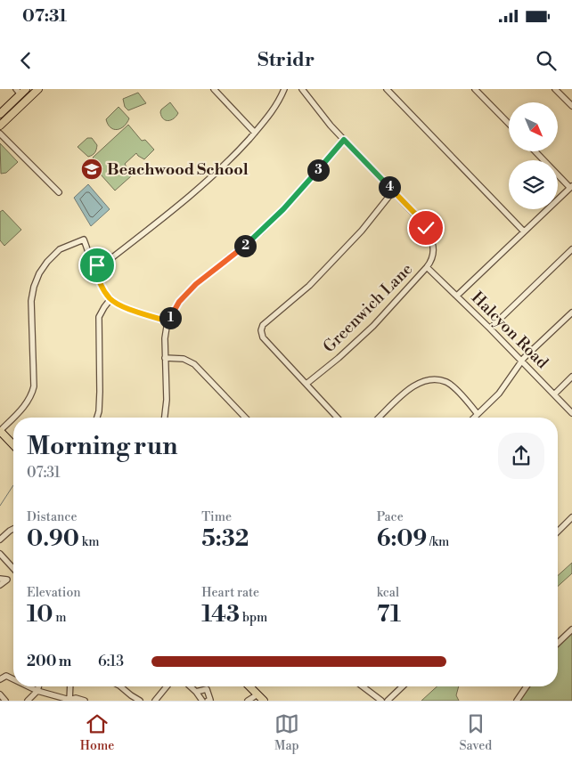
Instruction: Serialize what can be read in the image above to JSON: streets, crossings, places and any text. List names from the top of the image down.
{
  "streets": {
    "street": ["Greenwich Lane", "Halcyon Road"]
  },
  "crossings": [
    ["Greenwich Lane", "Halcyon Road"]
  ],
  "places": {
    "school or university": ["Beachwood School"]
  },
  "north": "bottom right",
  "page": {
    "status": "07:31",
    "header": "Stridr",
    "pins": [
      "3",
      "4",
      "2",
      "1"
    ],
    "heading": ["Morning run", "07:31"],
    "stats": [
      ["Distance", "0.90 km"],
      ["Time", "5:32"],
      ["Pace", "6:09 /km"],
      ["Elevation", "10 m"],
      ["Heart rate", "143 bpm"],
      ["kcal", "71"]
    ],
    "list": [
      {
        "name": "200 m",
        "note": "6:13"
      }
    ],
    "tabs": ["Home", "Map", "Saved"]
  }
}
